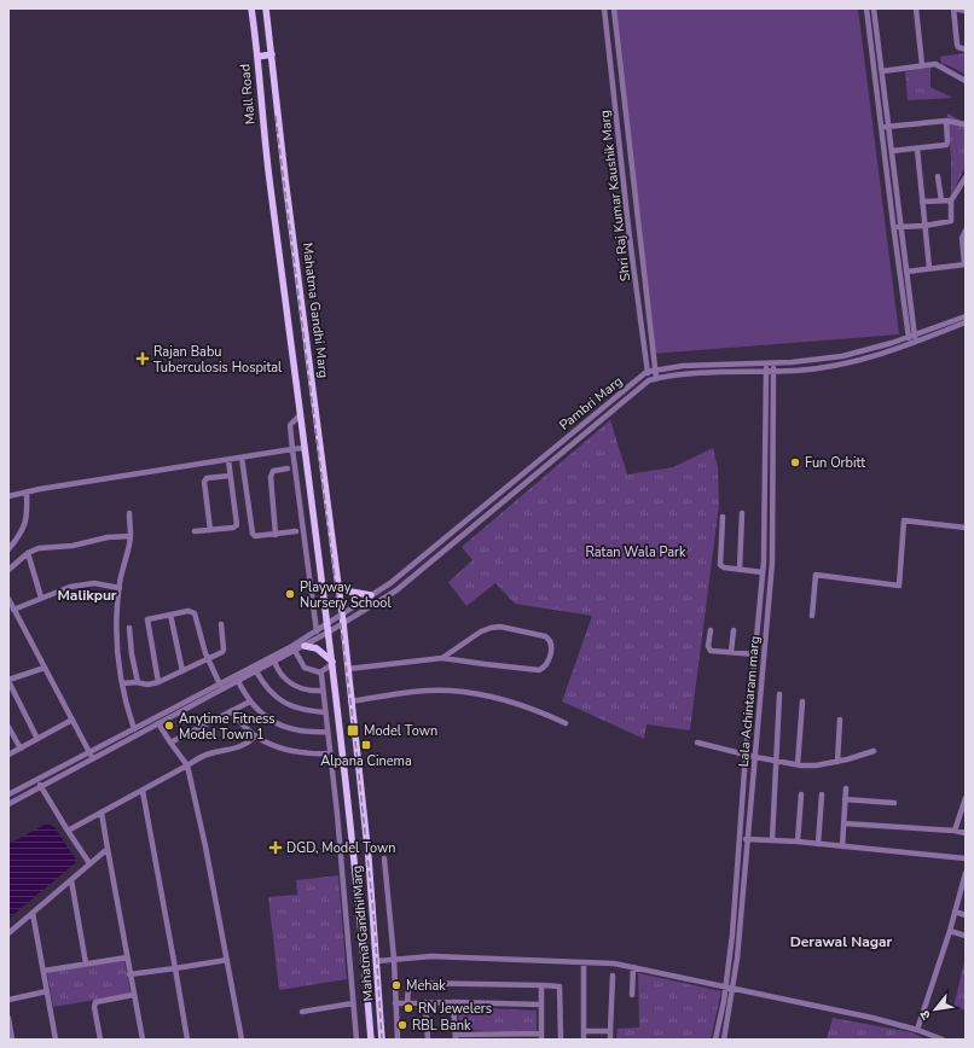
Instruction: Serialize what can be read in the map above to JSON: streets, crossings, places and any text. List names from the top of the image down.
{
  "streets": {
    "main road": ["Mall Road", "Mahatma Gandhi Marg"],
    "street": ["Shri Raj Kumar Kaushik Marg", "Pambri Marg", "Lala Achintaram marg"]
  },
  "crossings": [
    ["Mall Road", "Mahatma Gandhi Marg"],
    ["Shri Raj Kumar Kaushik Marg", "Pambri Marg"],
    ["Mahatma Gandhi Marg", "Pambri Marg"],
    ["Pambri Marg", "Lala Achintaram marg"]
  ],
  "districts": ["Malikpur", "Derawal Nagar"],
  "parks": ["Ratan Wala Park"],
  "places": {
    "health": ["Rajan Babu Tuberculosis Hospital", "DGD, Model Town"],
    "other": [
      "Fun Orbitt",
      "Playway Nursery School",
      "Anytime Fitness Model Town 1",
      "Mehak",
      "RN Jewelers",
      "RBL Bank"
    ],
    "transit": ["Model Town", "Alpana Cinema"]
  },
  "north": "bottom left"
}
